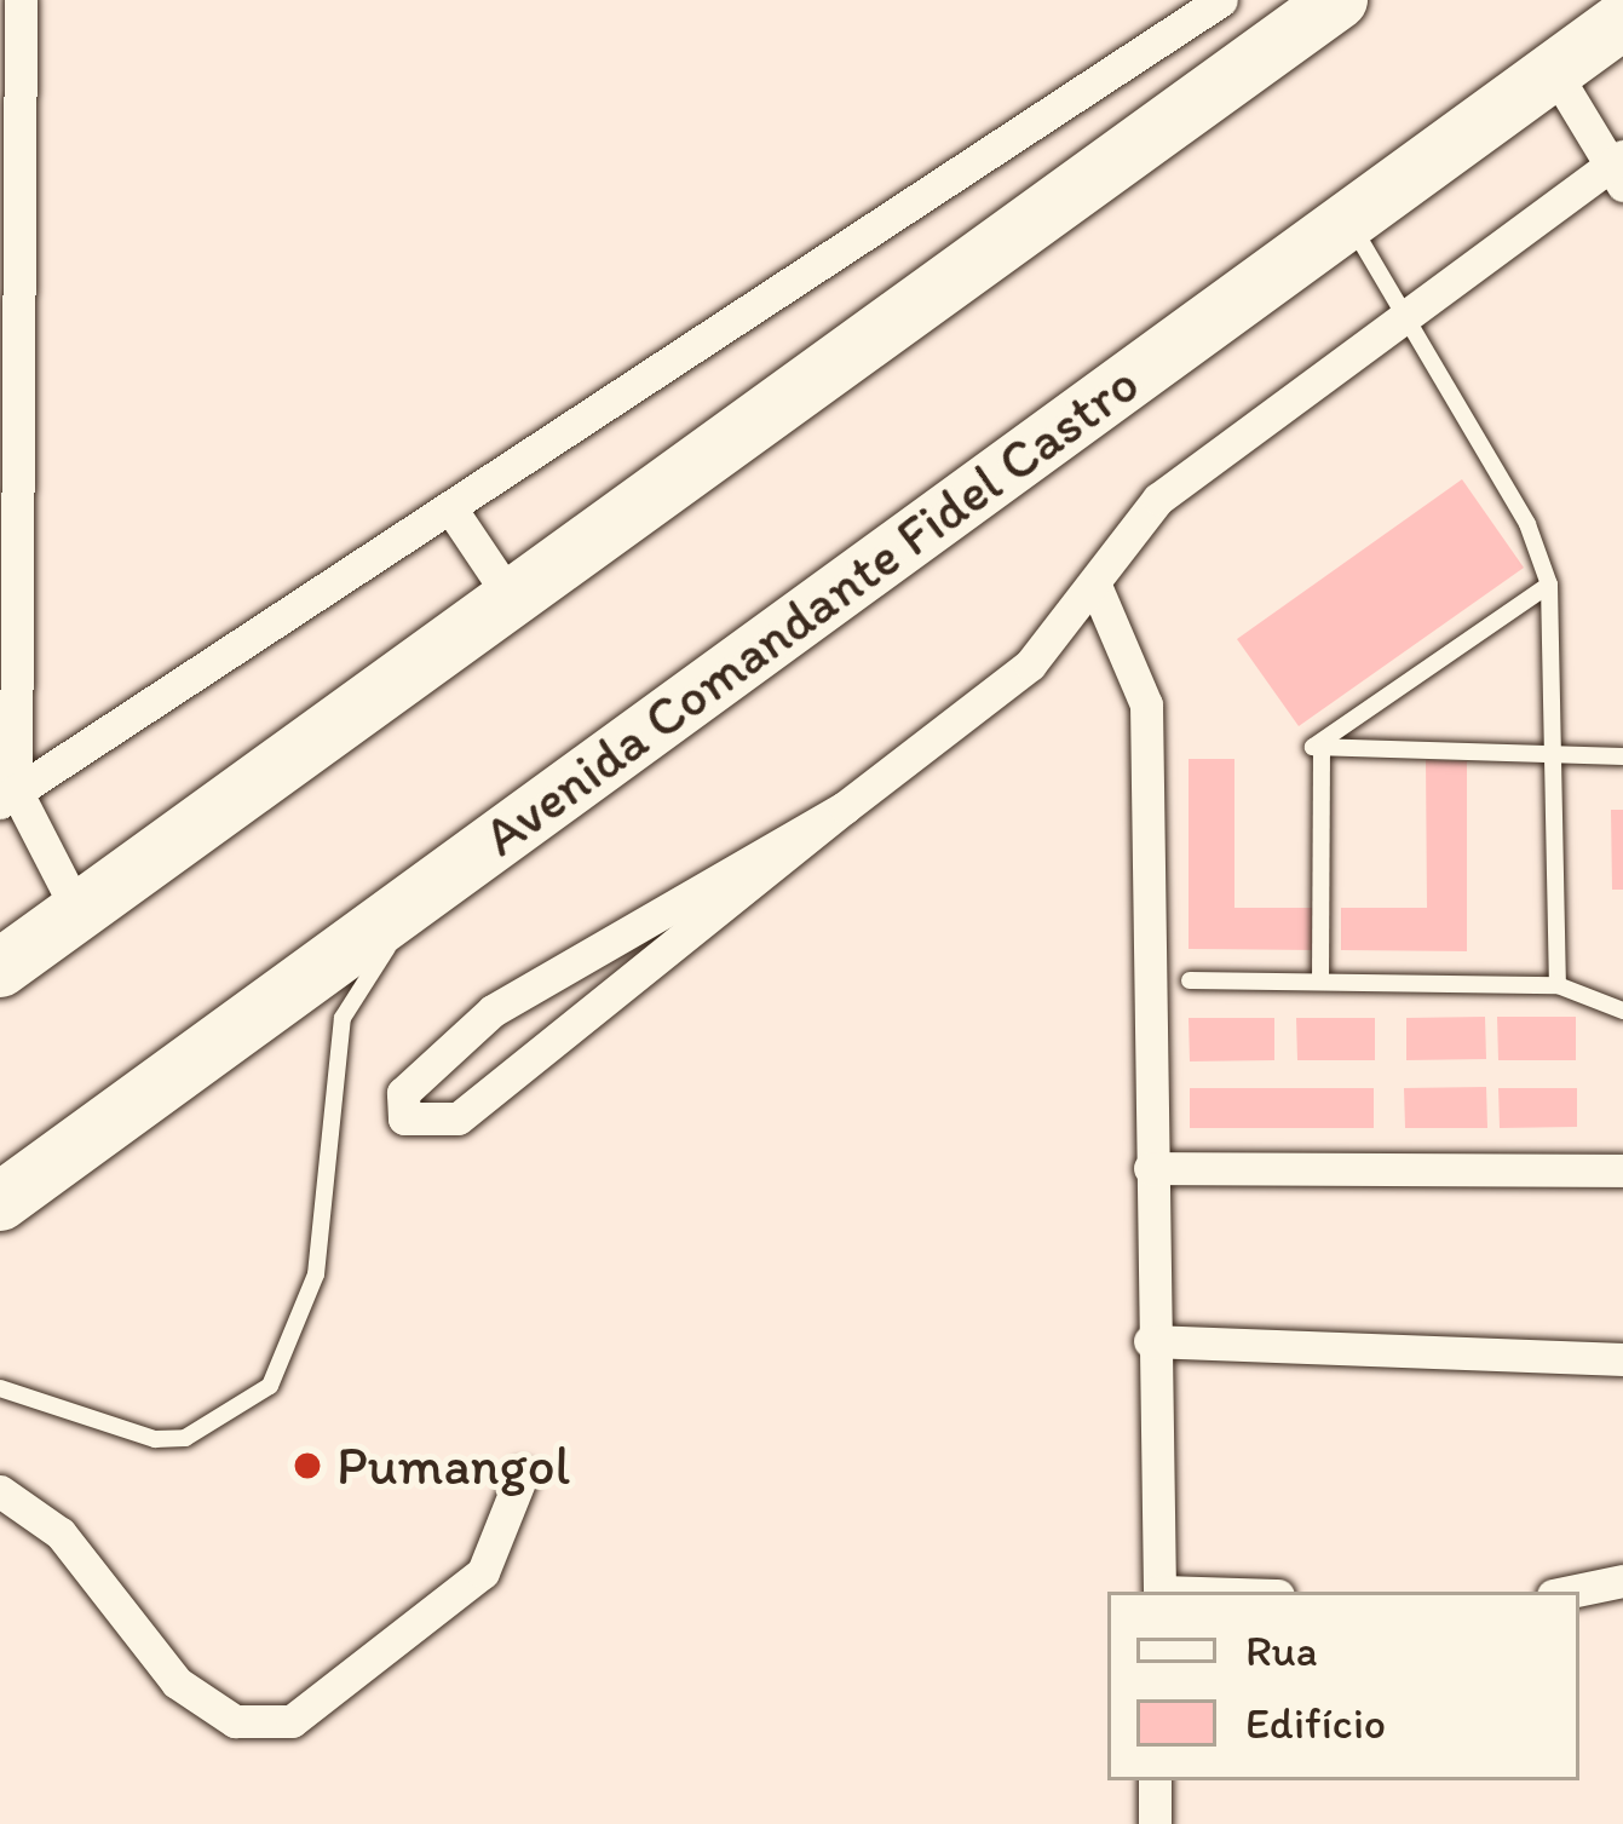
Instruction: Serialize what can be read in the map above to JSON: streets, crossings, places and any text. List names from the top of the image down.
{
  "streets": {
    "highway": ["Avenida Comandante Fidel Castro"]
  },
  "places": ["Pumangol"],
  "legend": ["Rua", "Edifício"]
}
